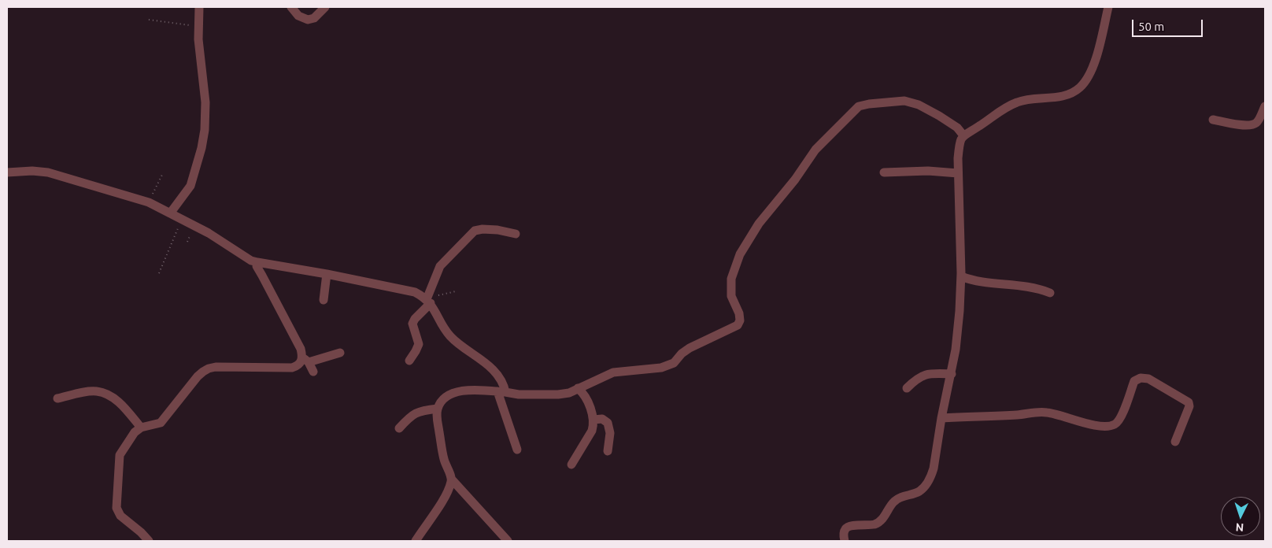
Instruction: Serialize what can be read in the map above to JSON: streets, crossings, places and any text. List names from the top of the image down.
{
  "scale_bar": "50 m",
  "north": "bottom"
}
